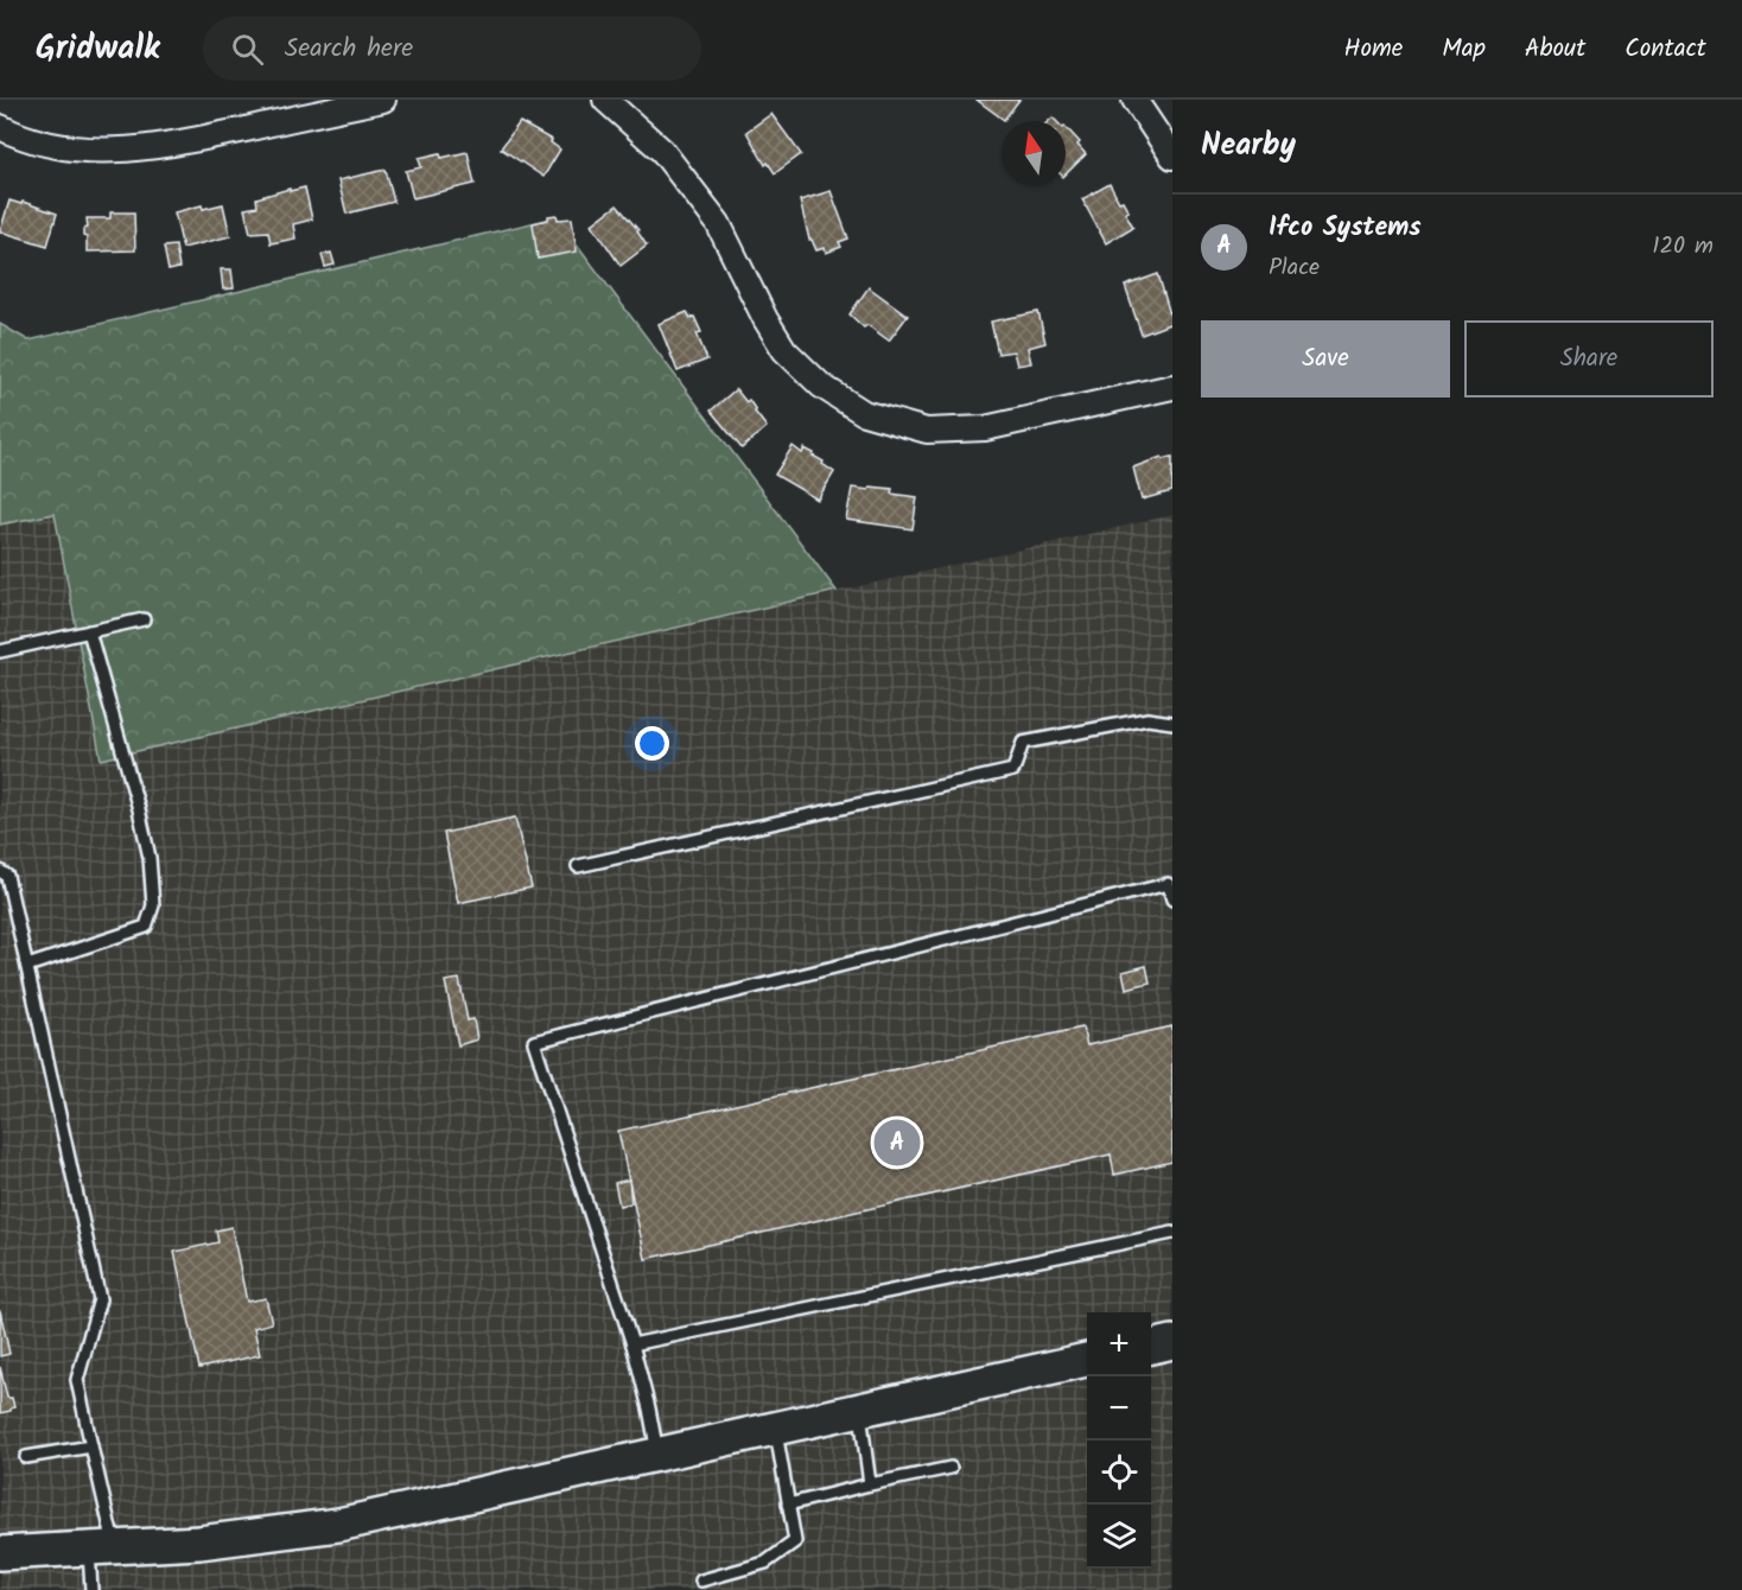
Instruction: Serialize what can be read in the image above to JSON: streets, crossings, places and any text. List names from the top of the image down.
{
  "north": "top",
  "page": {
    "header": "Gridwalk",
    "search": "Search here",
    "nav": [
      "Home",
      "Map",
      "About",
      "Contact"
    ],
    "heading": "Nearby",
    "list": [
      {
        "mark": "A",
        "name": "Ifco Systems",
        "note": "Place",
        "value": "120 m"
      }
    ],
    "buttons": ["Save", "Share"],
    "pins": "A",
    "map_buttons": ["+", "−"]
  }
}
